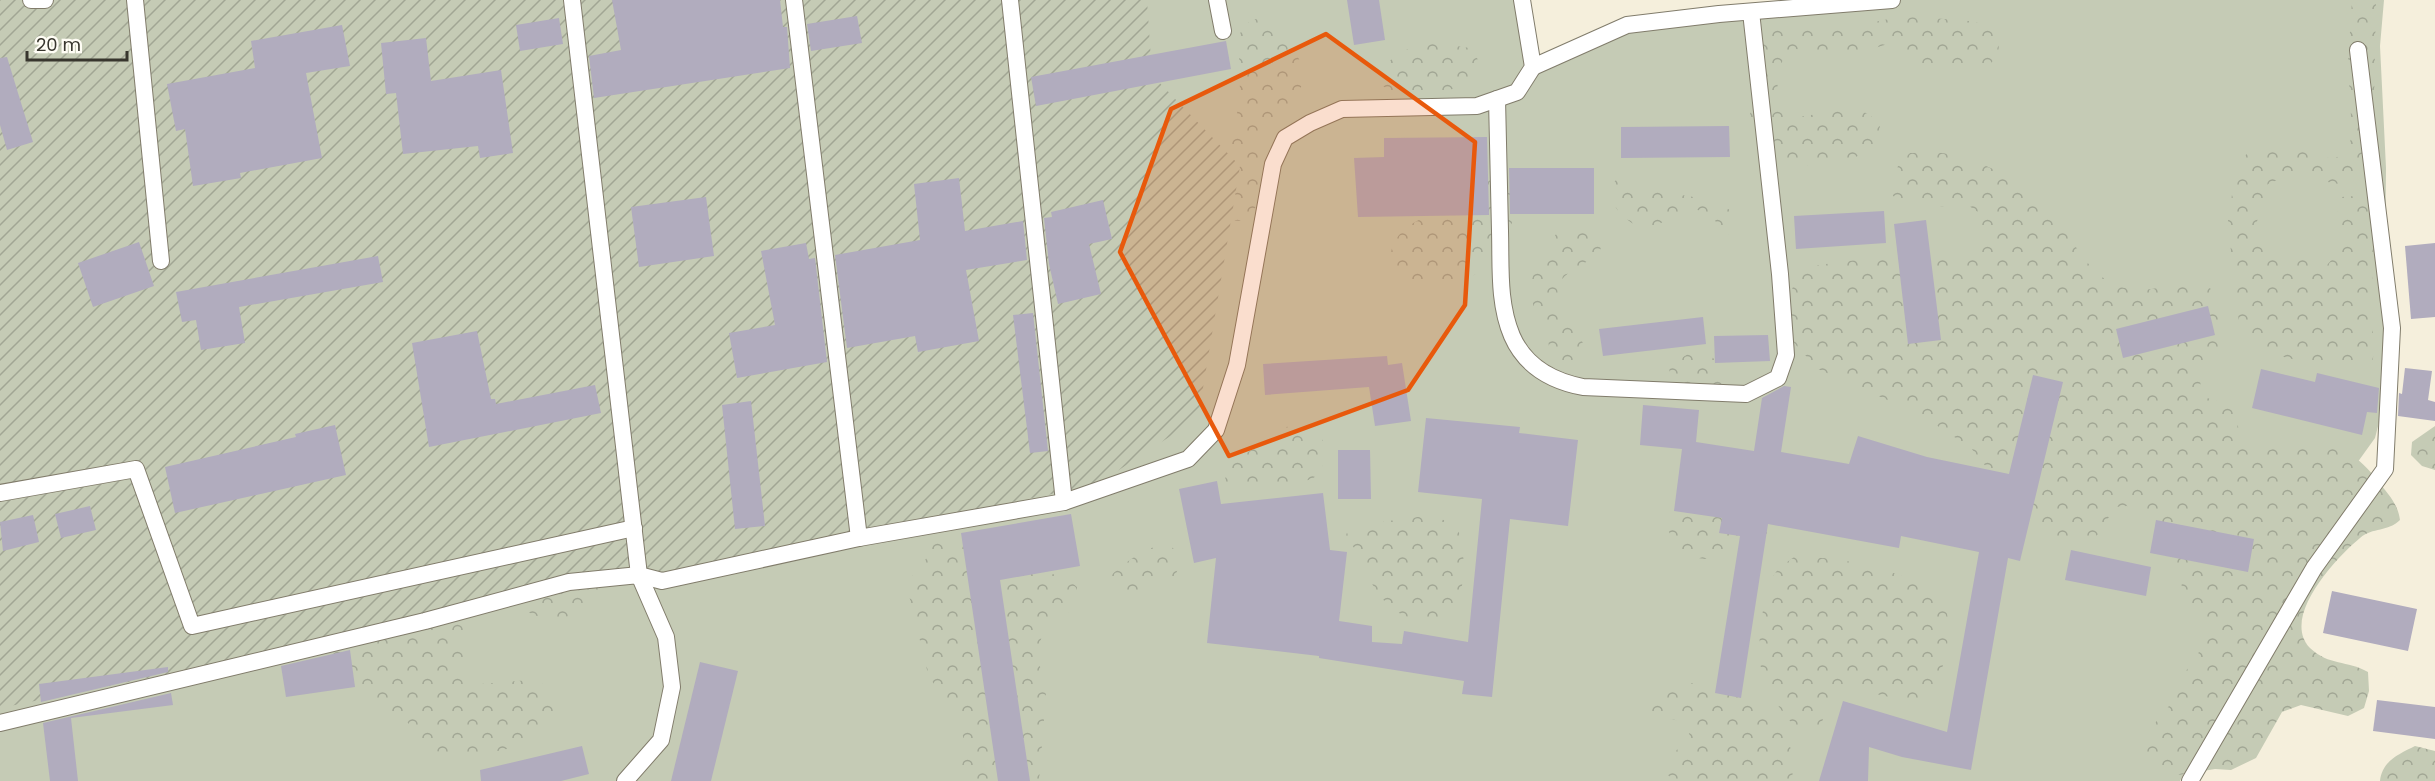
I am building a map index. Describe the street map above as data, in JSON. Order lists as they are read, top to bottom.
{
  "scale_bar": "20 m"
}
